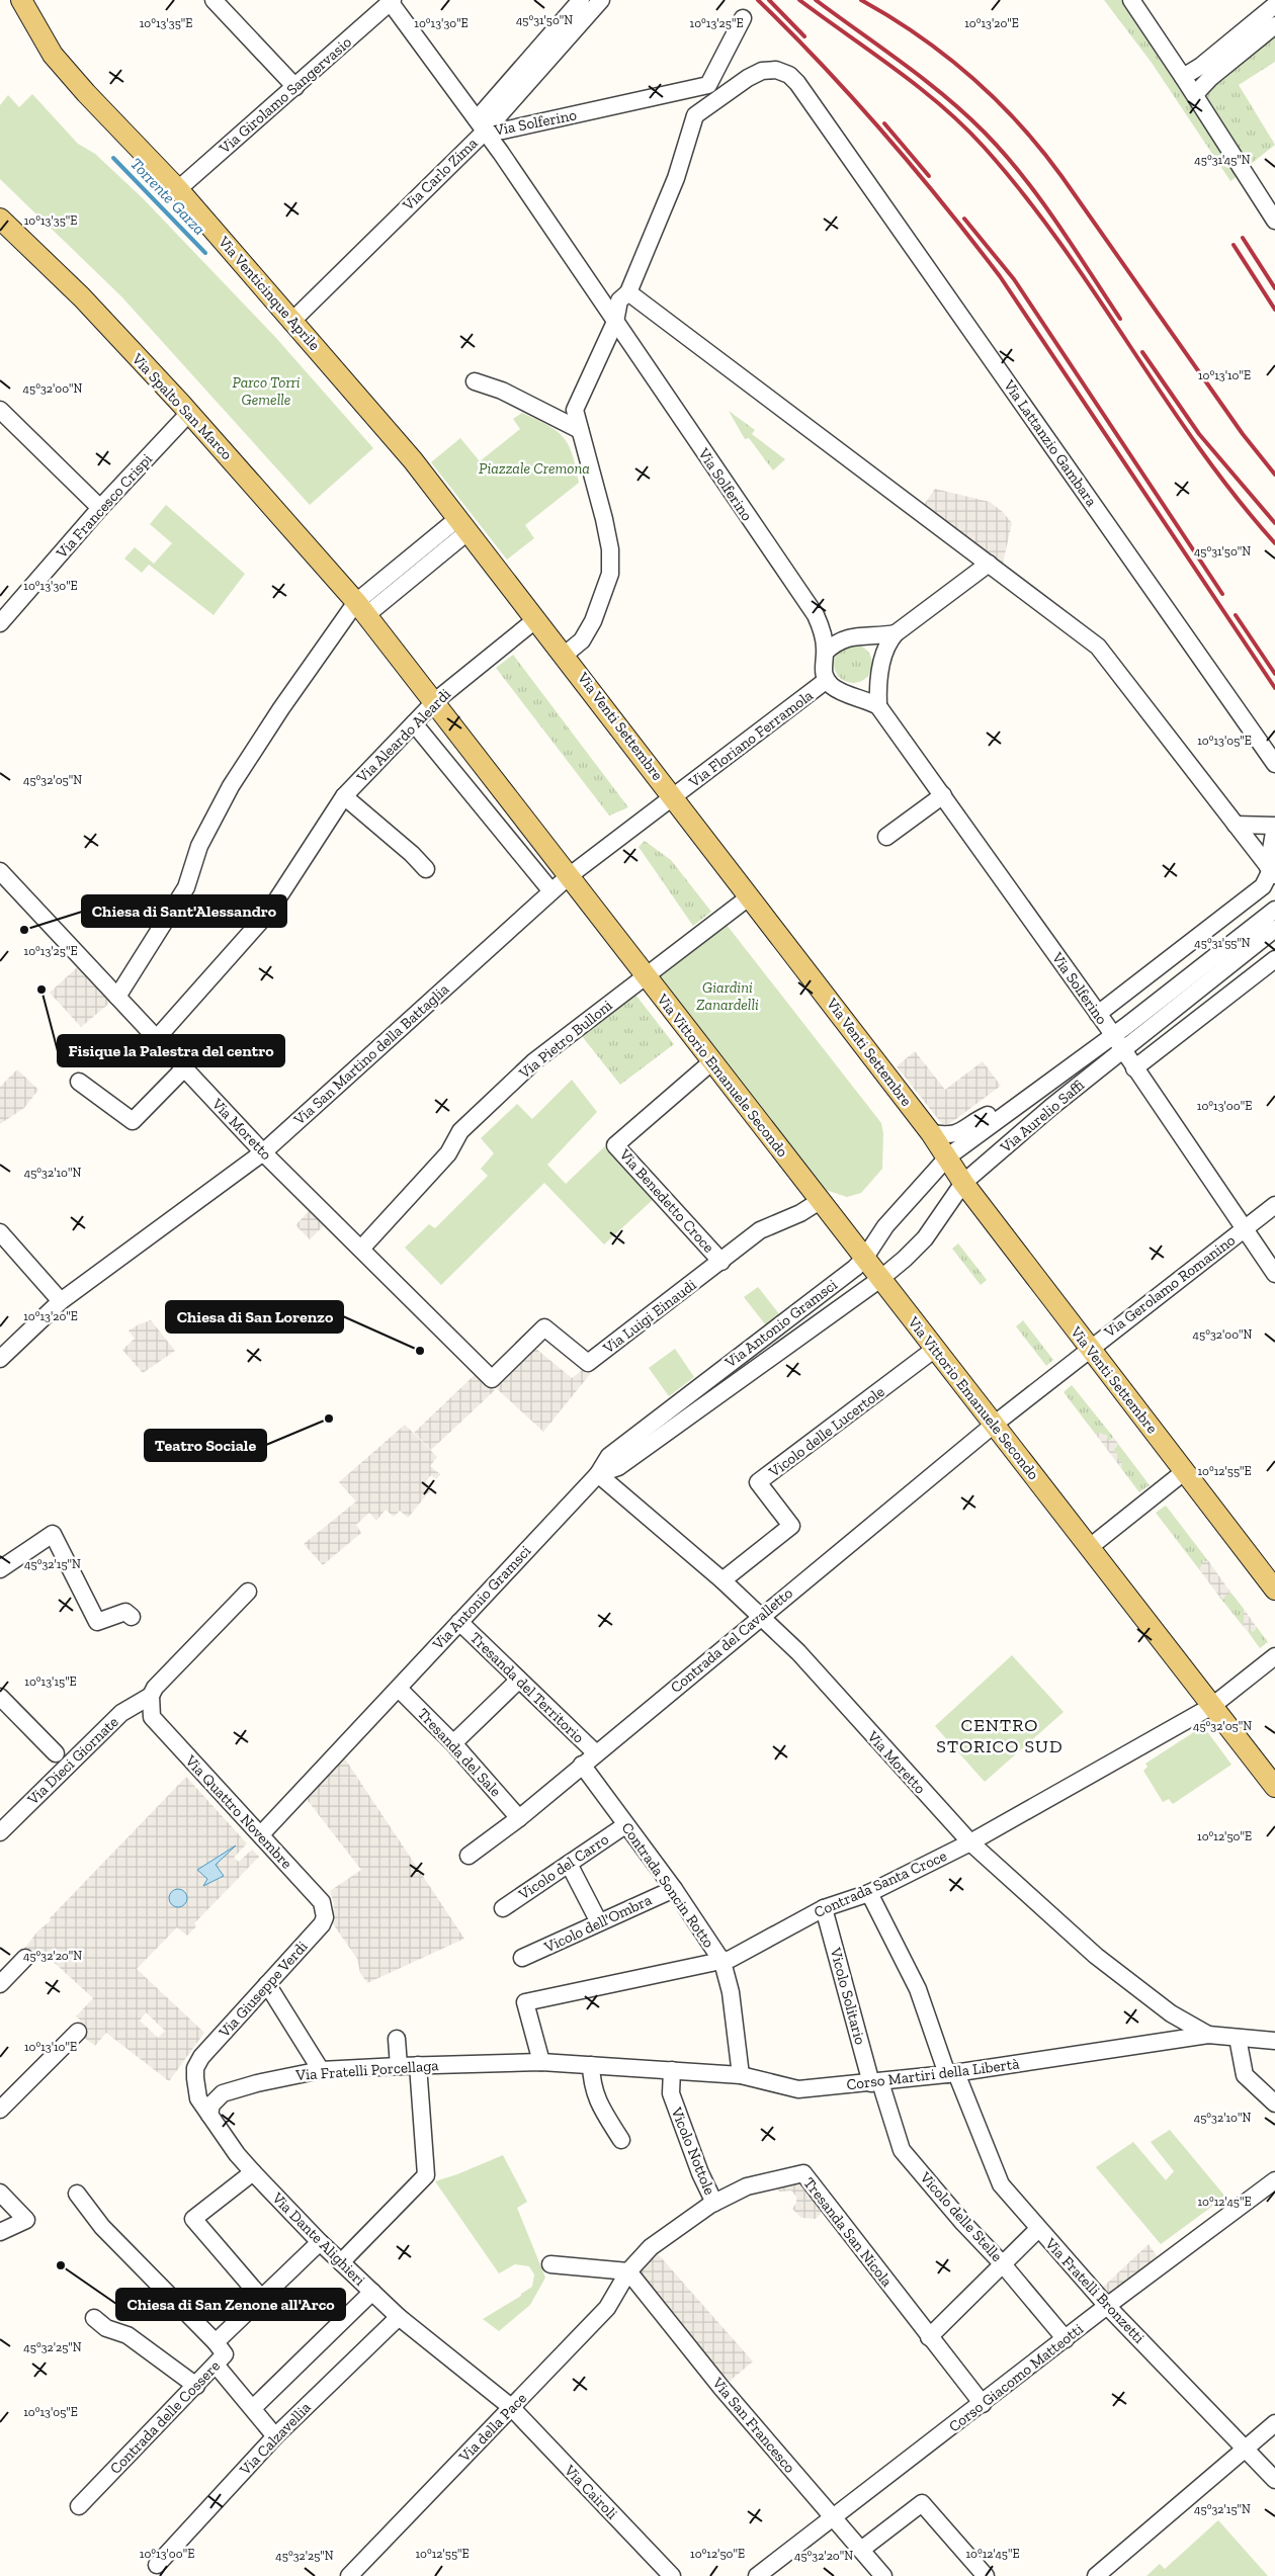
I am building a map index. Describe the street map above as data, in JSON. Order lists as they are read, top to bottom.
{
  "streets": {
    "main road": [
      "Via Venticinque Aprile",
      "Via Spalto San Marco",
      "Via Venti Settembre",
      "Via Vittorio Emanuele Secondo"
    ],
    "street": [
      "Via Girolamo Sangervasio",
      "Via Solferino",
      "Via Carlo Zima",
      "Via Lattanzio Gambara",
      "Via Francesco Crispi",
      "Via Aleardo Aleardi",
      "Via Floriano Ferramola",
      "Via Pietro Bulloni",
      "Via San Martino della Battaglia",
      "Via Aurelio Saffi",
      "Via Moretto",
      "Via Benedetto Croce",
      "Via Gerolamo Romanino",
      "Via Luigi Einaudi",
      "Via Antonio Gramsci",
      "Vicolo delle Lucertole",
      "Contrada del Cavalletto",
      "Tresanda del Territorio",
      "Tresanda del Sale",
      "Via Dieci Giornate",
      "Via Quattro Novembre",
      "Vicolo del Carro",
      "Contrada Santa Croce",
      "Contrada Soncin Rotto",
      "Vicolo dell'Ombra",
      "Via Giuseppe Verdi",
      "Vicolo Solitario",
      "Via Fratelli Porcellaga",
      "Corso Martiri della Libertà",
      "Vicolo Nottole",
      "Vicolo delle Stelle",
      "Tresanda San Nicola",
      "Via Dante Alighieri",
      "Via Fratelli Bronzetti",
      "Corso Giacomo Matteotti",
      "Contrada delle Cossere",
      "Via San Francesco",
      "Via della Pace",
      "Via Calzavellia",
      "Via Cairoli"
    ]
  },
  "crossings": [
    ["Via Girolamo Sangervasio", "Via Venticinque Aprile"],
    ["Via Solferino", "Via Carlo Zima"],
    ["Via Solferino", "Via Floriano Ferramola"],
    ["Via Solferino", "Via Aurelio Saffi"],
    ["Via Carlo Zima", "Via Venticinque Aprile"],
    ["Via Venticinque Aprile", "Via Venti Settembre"],
    ["Via Spalto San Marco", "Via Francesco Crispi"],
    ["Via Spalto San Marco", "Via Vittorio Emanuele Secondo"],
    ["Via Venti Settembre", "Via Aleardo Aleardi"],
    ["Via Venti Settembre", "Via Floriano Ferramola"],
    ["Via Venti Settembre", "Via Pietro Bulloni"],
    ["Via Venti Settembre", "Via San Martino della Battaglia"],
    ["Via Venti Settembre", "Via Aurelio Saffi"],
    ["Via Venti Settembre", "Via Gerolamo Romanino"],
    ["Via Venti Settembre", "Via Antonio Gramsci"],
    ["Via Aleardo Aleardi", "Via Vittorio Emanuele Secondo"],
    ["Via Aleardo Aleardi", "Via Moretto"],
    ["Via Floriano Ferramola", "Via San Martino della Battaglia"],
    ["Via Pietro Bulloni", "Via Vittorio Emanuele Secondo"],
    ["Via Pietro Bulloni", "Via Moretto"],
    ["Via San Martino della Battaglia", "Via Vittorio Emanuele Secondo"],
    ["Via San Martino della Battaglia", "Via Moretto"],
    ["Via Vittorio Emanuele Secondo", "Via Benedetto Croce"],
    ["Via Vittorio Emanuele Secondo", "Via Gerolamo Romanino"],
    ["Via Vittorio Emanuele Secondo", "Via Luigi Einaudi"],
    ["Via Vittorio Emanuele Secondo", "Via Antonio Gramsci"],
    ["Via Vittorio Emanuele Secondo", "Vicolo delle Lucertole"],
    ["Via Vittorio Emanuele Secondo", "Contrada del Cavalletto"],
    ["Via Vittorio Emanuele Secondo", "Contrada Santa Croce"],
    ["Via Aurelio Saffi", "Via Antonio Gramsci"],
    ["Via Moretto", "Via Luigi Einaudi"],
    ["Via Moretto", "Via Antonio Gramsci"],
    ["Via Moretto", "Vicolo delle Lucertole"],
    ["Via Moretto", "Contrada del Cavalletto"],
    ["Via Moretto", "Contrada Santa Croce"],
    ["Via Moretto", "Corso Martiri della Libertà"],
    ["Via Benedetto Croce", "Via Luigi Einaudi"],
    ["Via Gerolamo Romanino", "Contrada del Cavalletto"],
    ["Via Antonio Gramsci", "Tresanda del Territorio"],
    ["Via Antonio Gramsci", "Tresanda del Sale"],
    ["Via Antonio Gramsci", "Via Quattro Novembre"],
    ["Contrada del Cavalletto", "Tresanda del Territorio"],
    ["Contrada del Cavalletto", "Tresanda del Sale"],
    ["Contrada del Cavalletto", "Contrada Soncin Rotto"],
    ["Via Dieci Giornate", "Via Quattro Novembre"],
    ["Via Quattro Novembre", "Via Giuseppe Verdi"],
    ["Vicolo del Carro", "Contrada Soncin Rotto"],
    ["Contrada Santa Croce", "Contrada Soncin Rotto"],
    ["Contrada Santa Croce", "Vicolo Solitario"],
    ["Contrada Santa Croce", "Via Fratelli Porcellaga"],
    ["Contrada Santa Croce", "Corso Martiri della Libertà"],
    ["Contrada Santa Croce", "Via Fratelli Bronzetti"],
    ["Contrada Soncin Rotto", "Vicolo dell'Ombra"],
    ["Contrada Soncin Rotto", "Corso Martiri della Libertà"],
    ["Via Giuseppe Verdi", "Via Dante Alighieri"],
    ["Vicolo Solitario", "Corso Martiri della Libertà"],
    ["Vicolo Solitario", "Vicolo delle Stelle"],
    ["Via Fratelli Porcellaga", "Corso Martiri della Libertà"],
    ["Corso Martiri della Libertà", "Vicolo Nottole"],
    ["Corso Martiri della Libertà", "Vicolo delle Stelle"],
    ["Corso Martiri della Libertà", "Via Fratelli Bronzetti"],
    ["Vicolo Nottole", "Tresanda San Nicola"],
    ["Vicolo delle Stelle", "Corso Giacomo Matteotti"],
    ["Tresanda San Nicola", "Corso Giacomo Matteotti"],
    ["Tresanda San Nicola", "Via San Francesco"],
    ["Tresanda San Nicola", "Via della Pace"],
    ["Via Dante Alighieri", "Contrada delle Cossere"],
    ["Via Dante Alighieri", "Via della Pace"],
    ["Via Dante Alighieri", "Via Calzavellia"],
    ["Via Dante Alighieri", "Via Cairoli"],
    ["Via Fratelli Bronzetti", "Corso Giacomo Matteotti"],
    ["Corso Giacomo Matteotti", "Via San Francesco"],
    ["Via San Francesco", "Via della Pace"],
    ["Via della Pace", "Via Cairoli"]
  ],
  "districts": ["CENTRO STORICO SUD"],
  "water": ["Torrente Garza"],
  "parks": ["Parco Torri Gemelle", "Piazzale Cremona", "Giardini Zanardelli"],
  "places": [
    "Chiesa di Sant'Alessandro",
    "Fisique la Palestra del centro",
    "Chiesa di San Lorenzo",
    "Teatro Sociale",
    "Chiesa di San Zenone all'Arco"
  ],
  "coordinates": [
    "45°31'50\"N",
    "10°13'35\"E",
    "10°13'30\"E",
    "10°13'25\"E",
    "10°13'20\"E",
    "45°31'45\"N",
    "10°13'10\"E",
    "45°32'00\"N",
    "10°13'05\"E",
    "45°32'05\"N",
    "45°31'55\"N",
    "10°13'00\"E",
    "45°32'10\"N",
    "10°12'55\"E",
    "45°32'15\"N",
    "10°13'15\"E",
    "10°12'50\"E",
    "45°32'20\"N",
    "10°12'45\"E",
    "45°32'25\"N"
  ]
}
